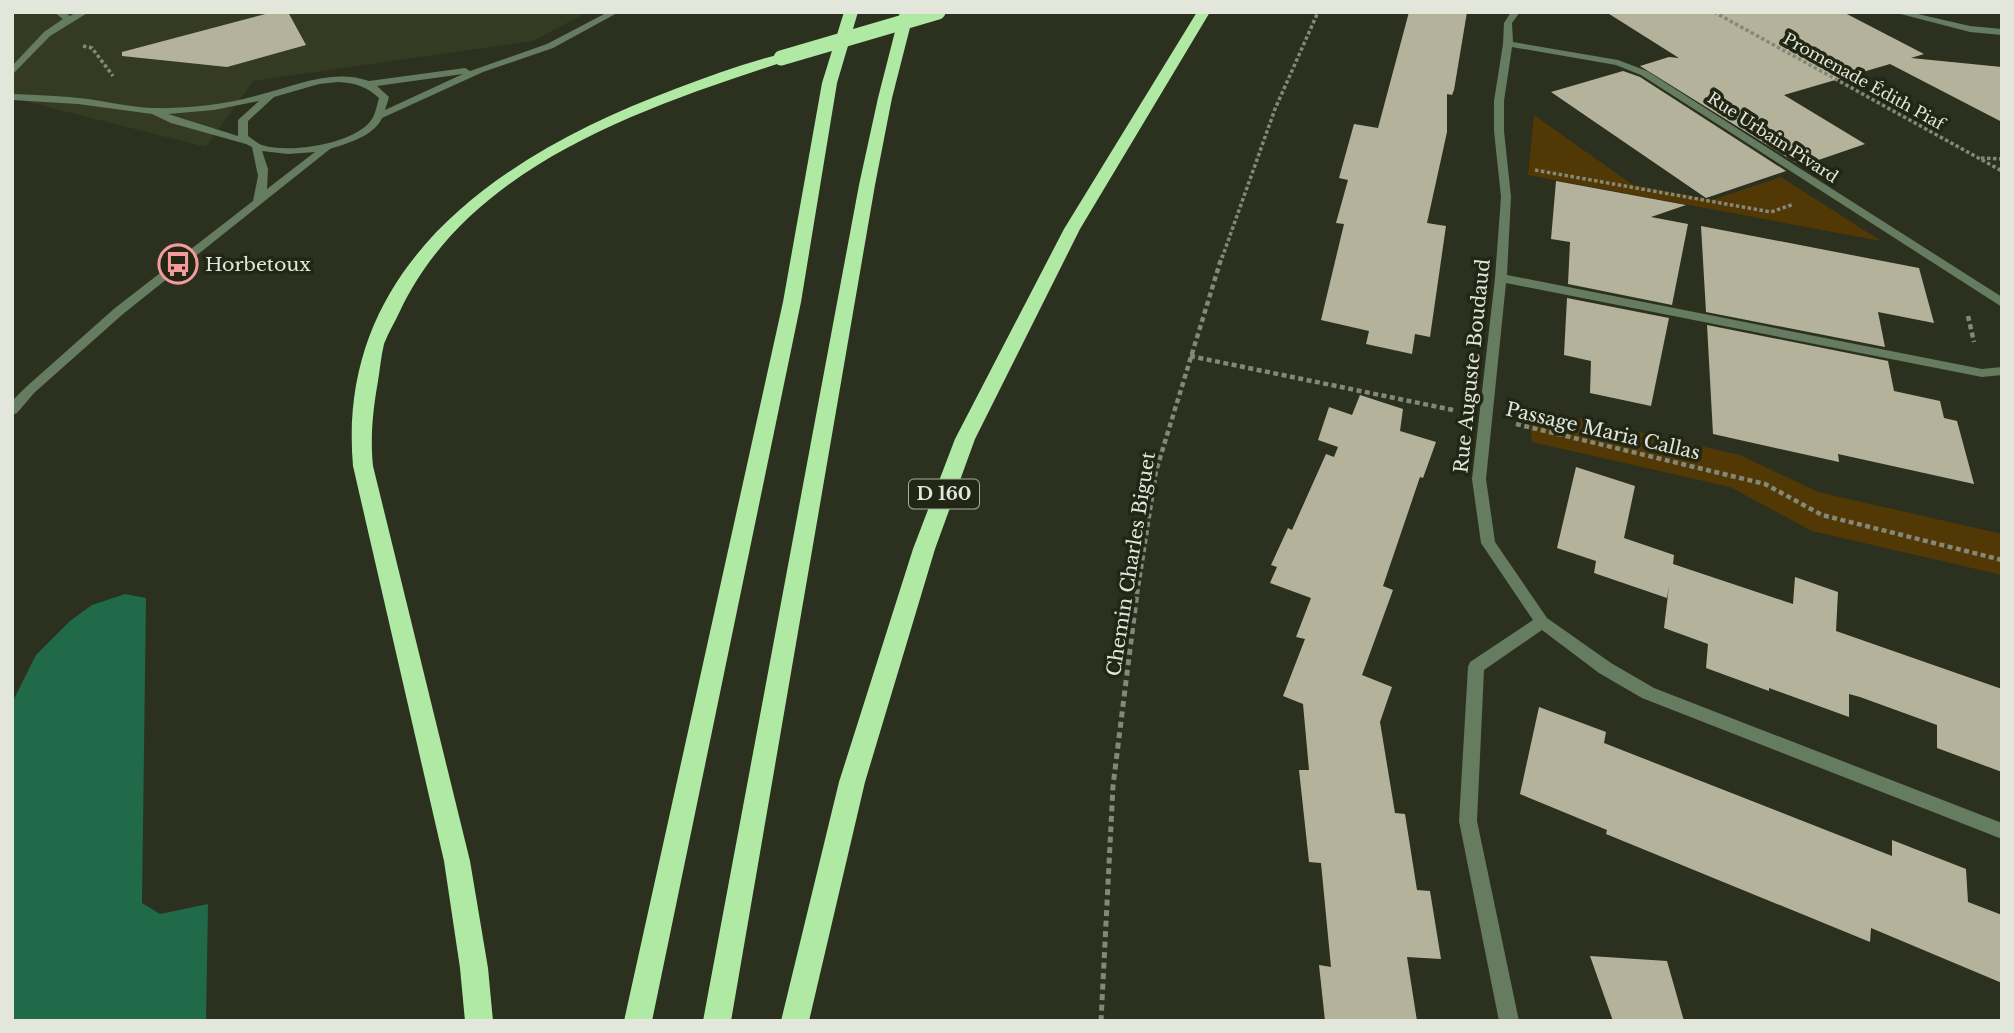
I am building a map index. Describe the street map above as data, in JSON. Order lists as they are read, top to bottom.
{
  "streets": {
    "highway": ["D 160"],
    "street": ["Rue Urbain Pivard", "Rue Auguste Boudaud"],
    "path": ["Promenade Édith Piaf", "Passage Maria Callas", "Chemin Charles Biguet"]
  },
  "crossings": [
    ["Rue Urbain Pivard", "Rue Auguste Boudaud"],
    ["Rue Auguste Boudaud", "Passage Maria Callas"],
    ["Passage Maria Callas", "Chemin Charles Biguet"]
  ],
  "places": {
    "bus stop": ["Horbetoux"]
  }
}
